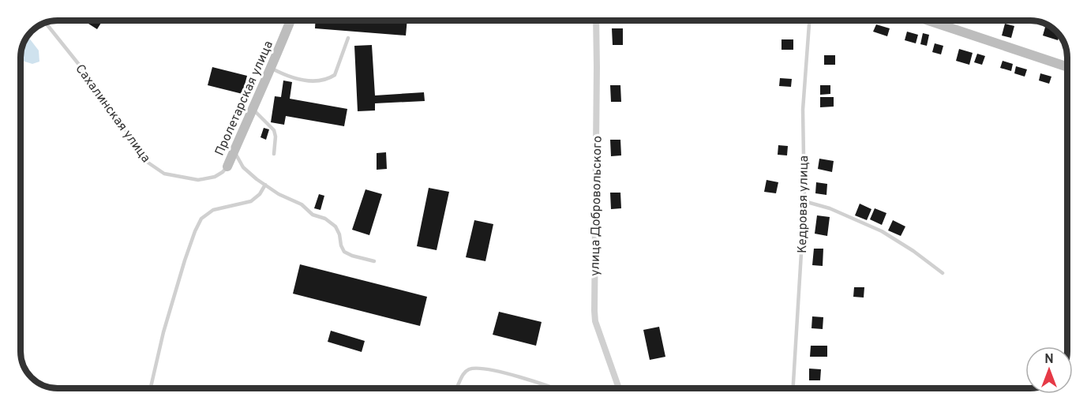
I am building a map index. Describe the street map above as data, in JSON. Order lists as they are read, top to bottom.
{
  "streets": {
    "street": ["Пролетарская улица", "улица Добровольского"],
    "lane": ["Сахалинская улица", "Кедровая улица"]
  },
  "crossings": [
    ["Пролетарская улица", "Сахалинская улица"]
  ],
  "north": "top"
}
